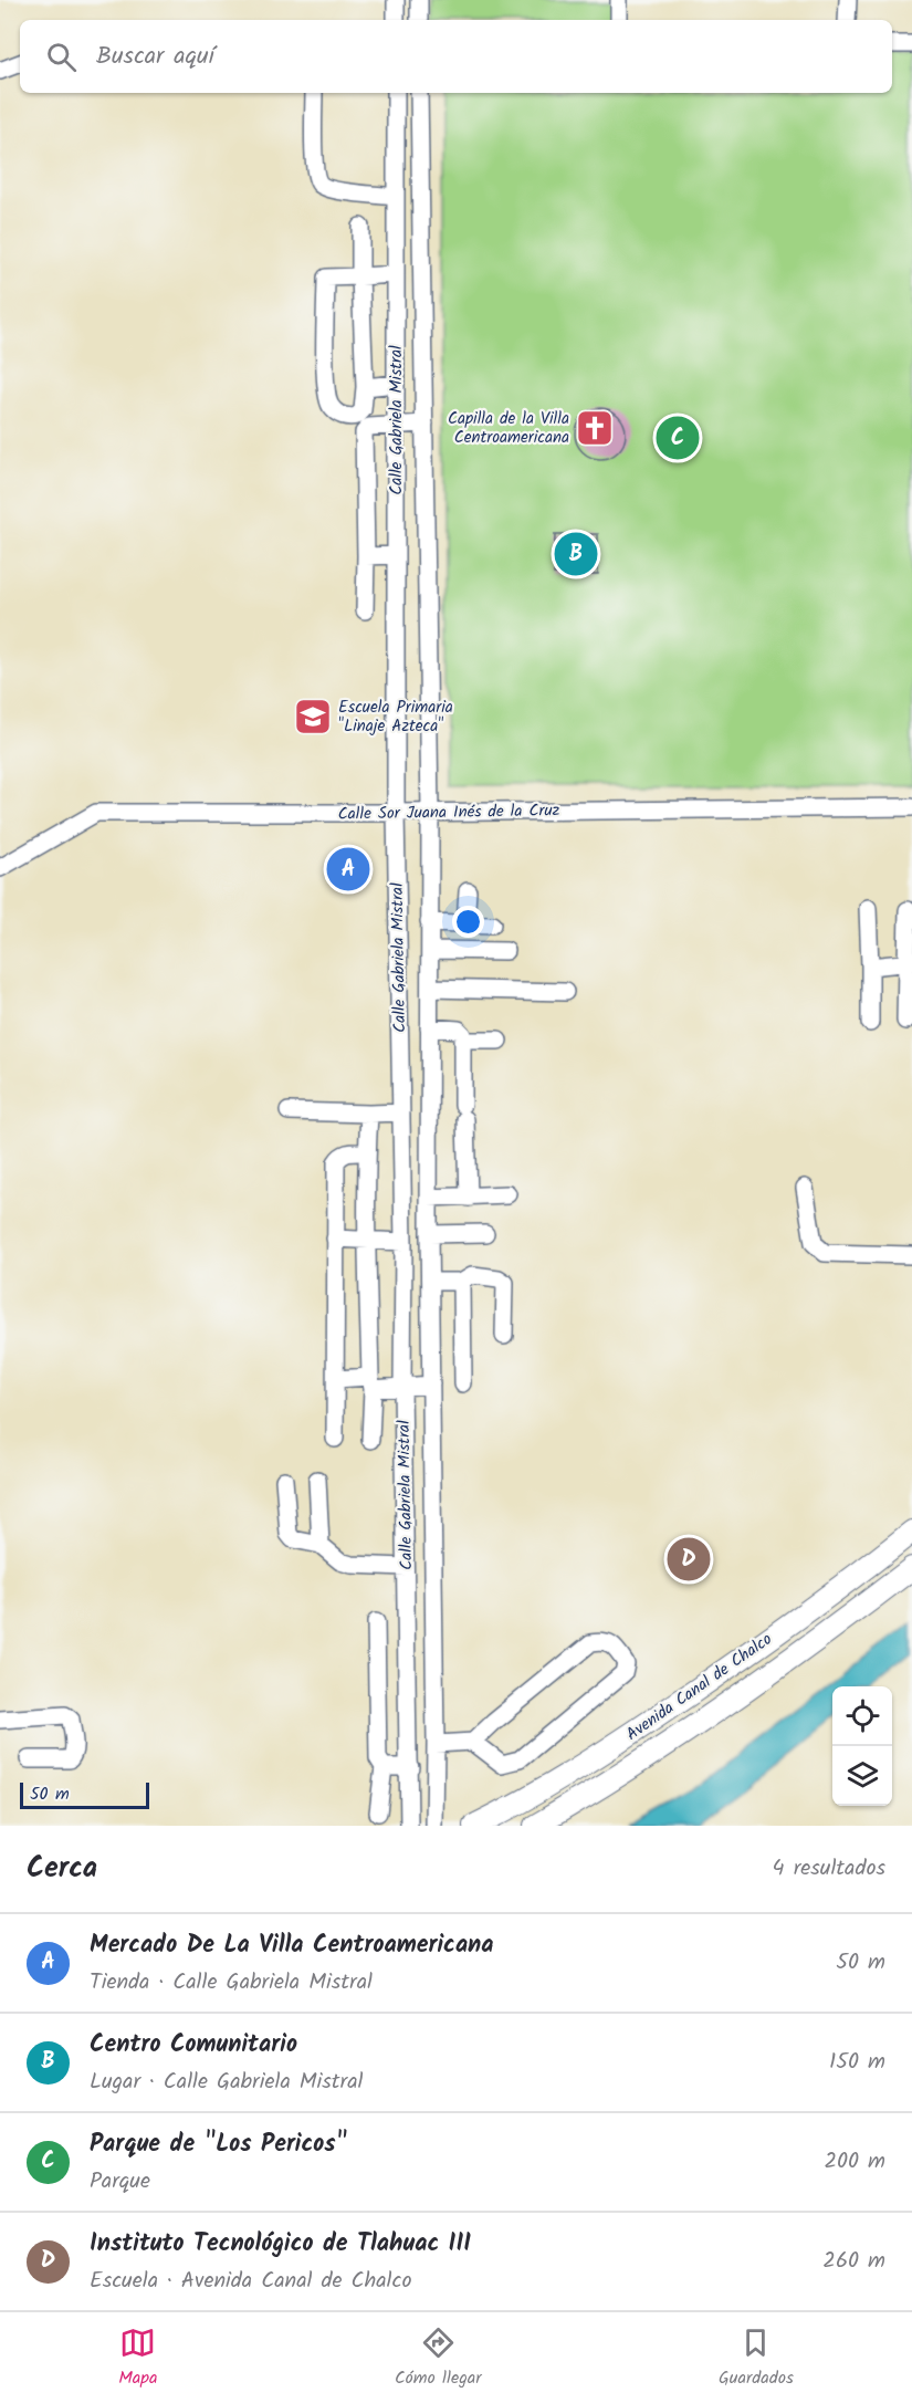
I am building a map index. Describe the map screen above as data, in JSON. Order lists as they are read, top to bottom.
{
  "streets": {
    "main road": ["Avenida Canal de Chalco"],
    "street": ["Calle Gabriela Mistral", "Calle Sor Juana Inés de la Cruz"]
  },
  "crossings": [
    ["Calle Gabriela Mistral", "Calle Sor Juana Inés de la Cruz"]
  ],
  "places": {
    "church": ["Capilla de la Villa Centroamericana"],
    "school or university": ["Escuela Primaria \"Linaje Azteca\""]
  },
  "scale_bar": "50 m",
  "page": {
    "search": "Buscar aquí",
    "pins": [
      "C",
      "B",
      "A",
      "D"
    ],
    "scale": "50 m",
    "heading": ["Cerca", "4 resultados"],
    "list": [
      {
        "mark": "A",
        "name": "Mercado De La Villa Centroamericana",
        "note": "Tienda · Calle Gabriela Mistral",
        "value": "50 m"
      },
      {
        "mark": "B",
        "name": "Centro Comunitario",
        "note": "Lugar · Calle Gabriela Mistral",
        "value": "150 m"
      },
      {
        "mark": "C",
        "name": "Parque de \"Los Pericos\"",
        "note": "Parque",
        "value": "200 m"
      },
      {
        "mark": "D",
        "name": "Instituto Tecnológico de Tlahuac III",
        "note": "Escuela · Avenida Canal de Chalco",
        "value": "260 m"
      }
    ],
    "nav": ["Mapa", "Cómo llegar", "Guardados"]
  }
}
